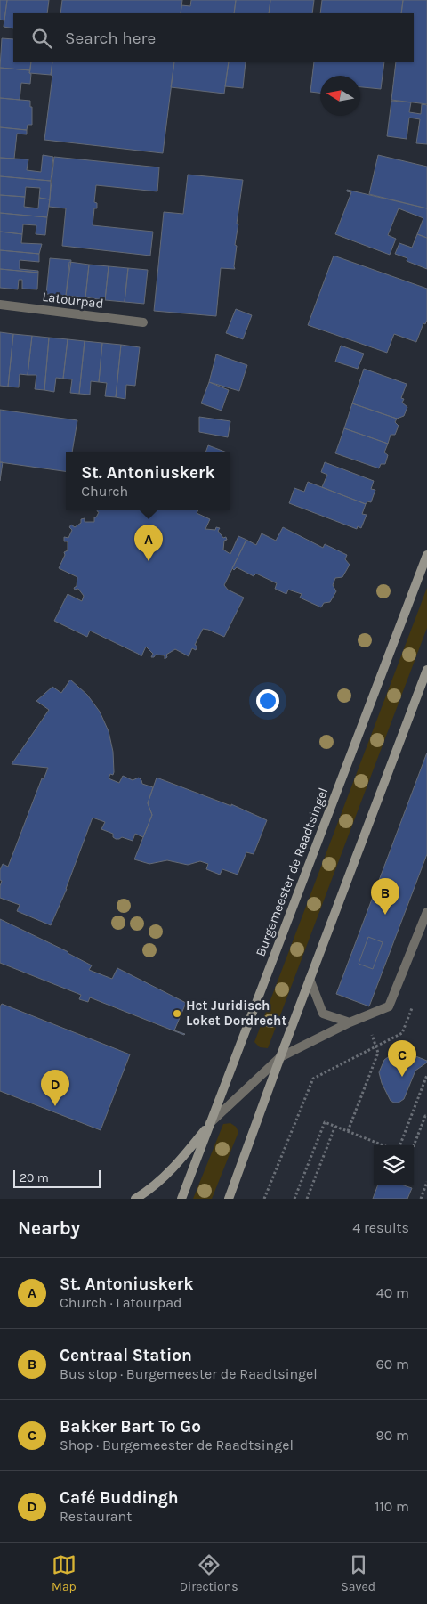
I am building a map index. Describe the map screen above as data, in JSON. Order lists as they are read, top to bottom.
{
  "streets": {
    "main road": ["Burgemeester de Raadtsingel"],
    "street": ["Latourpad"]
  },
  "places": ["Het Juridisch Loket Dordrecht"],
  "scale_bar": "20 m",
  "north": "left",
  "page": {
    "search": "Search here",
    "popup": ["St. Antoniuskerk", "Church"],
    "pins": [
      "A",
      "B",
      "C",
      "D"
    ],
    "scale": "20 m",
    "heading": ["Nearby", "4 results"],
    "list": [
      {
        "mark": "A",
        "name": "St. Antoniuskerk",
        "note": "Church · Latourpad",
        "value": "40 m"
      },
      {
        "mark": "B",
        "name": "Centraal Station",
        "note": "Bus stop · Burgemeester de Raadtsingel",
        "value": "60 m"
      },
      {
        "mark": "C",
        "name": "Bakker Bart To Go",
        "note": "Shop · Burgemeester de Raadtsingel",
        "value": "90 m"
      },
      {
        "mark": "D",
        "name": "Café Buddingh",
        "note": "Restaurant",
        "value": "110 m"
      }
    ],
    "nav": ["Map", "Directions", "Saved"]
  }
}
